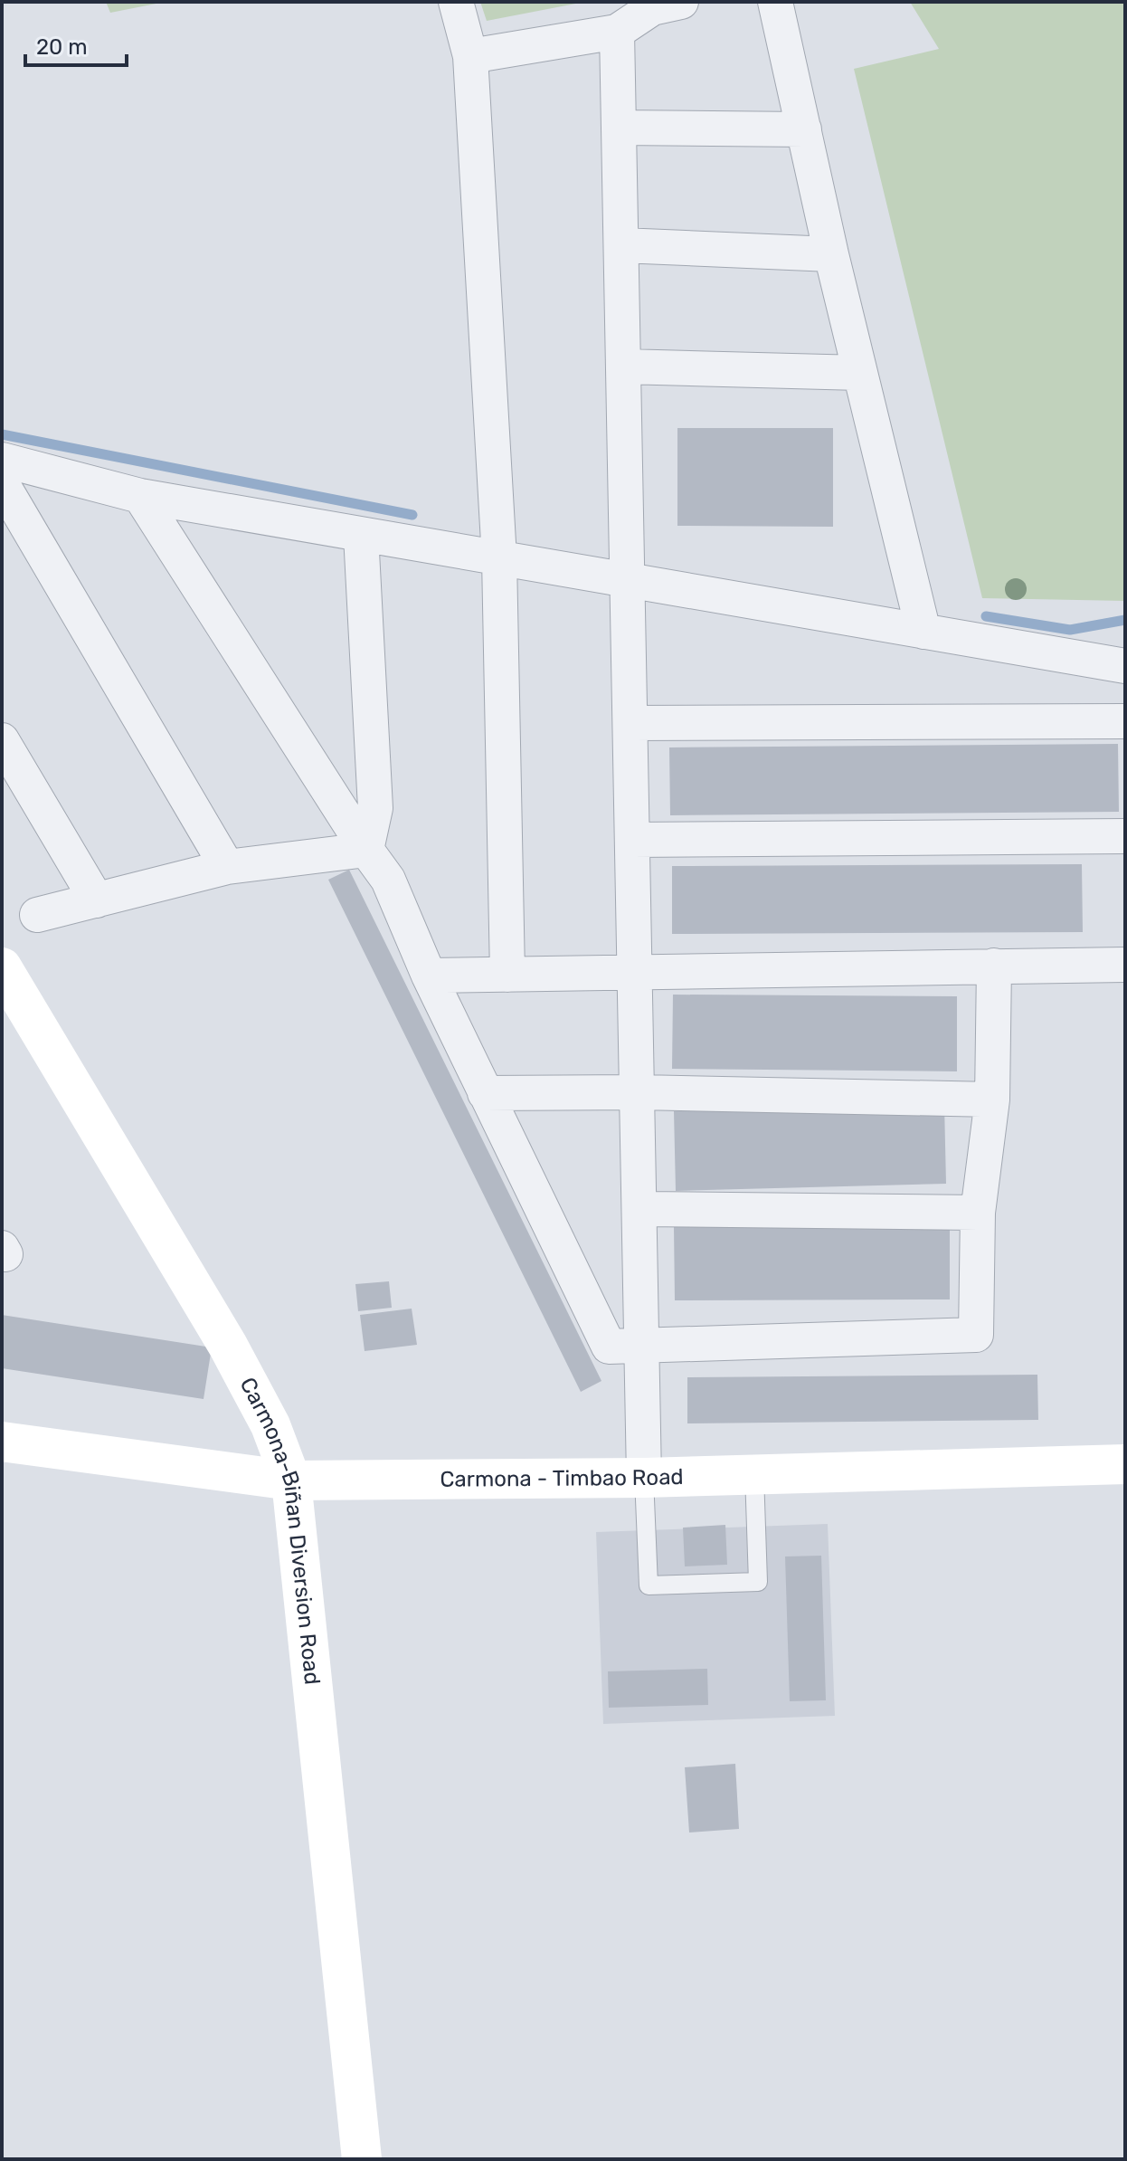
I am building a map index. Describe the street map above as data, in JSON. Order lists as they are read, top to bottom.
{
  "streets": {
    "main road": ["Carmona - Timbao Road", "Carmona-Biñan Diversion Road"]
  },
  "crossings": [
    ["Carmona - Timbao Road", "Carmona-Biñan Diversion Road"]
  ],
  "scale_bar": "20 m"
}
